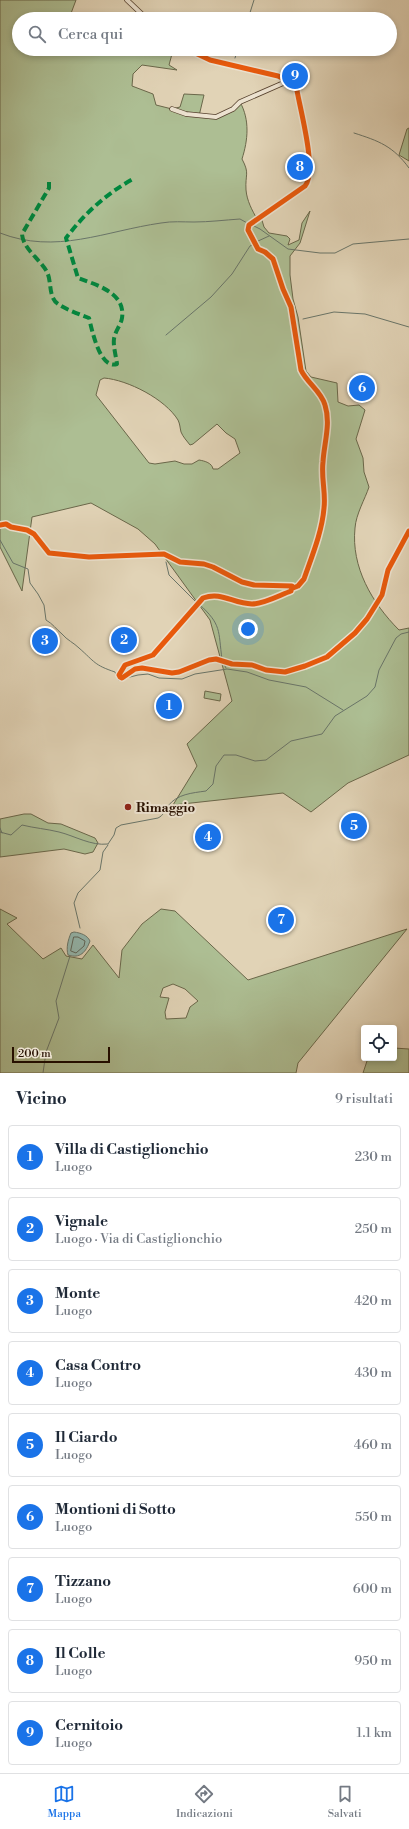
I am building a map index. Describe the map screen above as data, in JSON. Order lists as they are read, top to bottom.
{
  "places": ["Rimaggio"],
  "scale_bar": "200 m",
  "page": {
    "search": "Cerca qui",
    "pins": [
      "9",
      "8",
      "6",
      "2",
      "3",
      "1",
      "5",
      "4",
      "7"
    ],
    "scale": "200 m",
    "heading": ["Vicino", "9 risultati"],
    "list": [
      {
        "mark": "1",
        "name": "Villa di Castiglionchio",
        "note": "Luogo",
        "value": "230 m"
      },
      {
        "mark": "2",
        "name": "Vignale",
        "note": "Luogo · Via di Castiglionchio",
        "value": "250 m"
      },
      {
        "mark": "3",
        "name": "Monte",
        "note": "Luogo",
        "value": "420 m"
      },
      {
        "mark": "4",
        "name": "Casa Contro",
        "note": "Luogo",
        "value": "430 m"
      },
      {
        "mark": "5",
        "name": "Il Ciardo",
        "note": "Luogo",
        "value": "460 m"
      },
      {
        "mark": "6",
        "name": "Montioni di Sotto",
        "note": "Luogo",
        "value": "550 m"
      },
      {
        "mark": "7",
        "name": "Tizzano",
        "note": "Luogo",
        "value": "600 m"
      },
      {
        "mark": "8",
        "name": "Il Colle",
        "note": "Luogo",
        "value": "950 m"
      },
      {
        "mark": "9",
        "name": "Cernitoio",
        "note": "Luogo",
        "value": "1.1 km"
      }
    ],
    "nav": ["Mappa", "Indicazioni", "Salvati"]
  }
}
